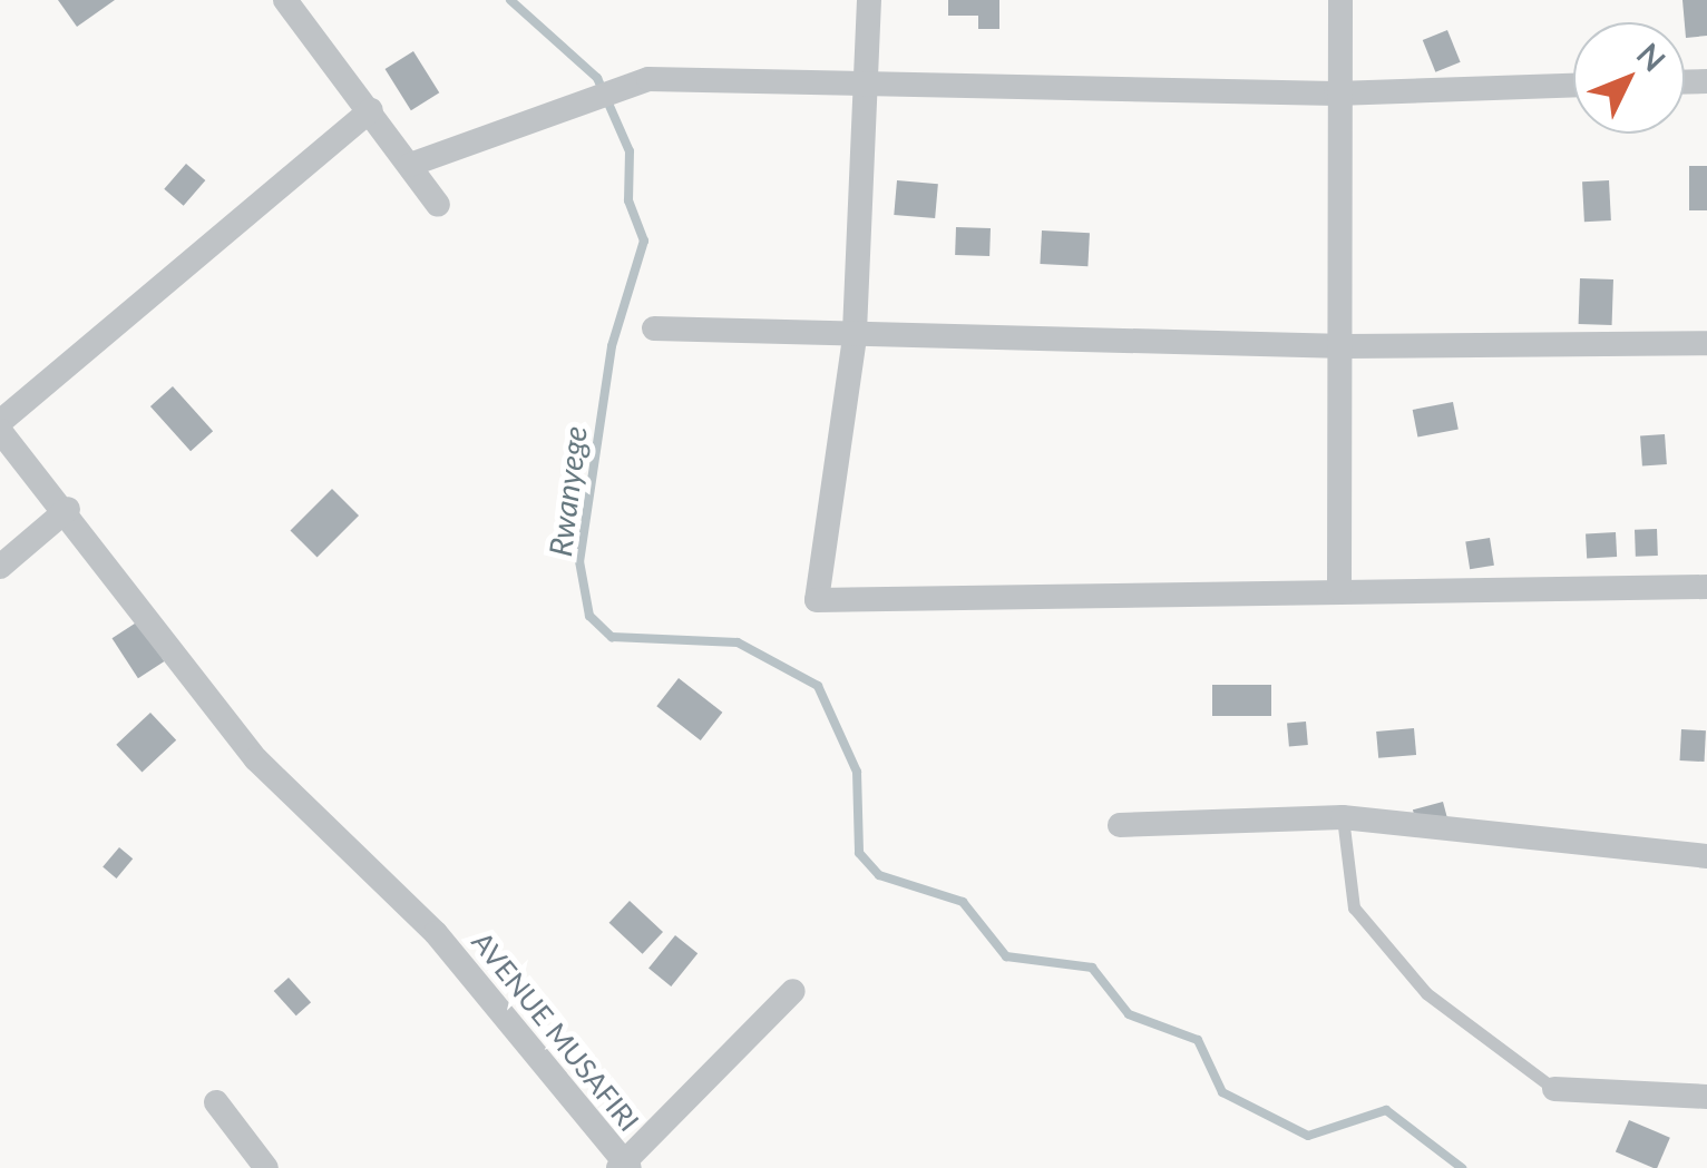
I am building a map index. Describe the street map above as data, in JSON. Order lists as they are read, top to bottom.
{
  "streets": {
    "street": ["AVENUE MUSAFIRI"]
  },
  "water": ["Rwanyege"],
  "north": "top right"
}
